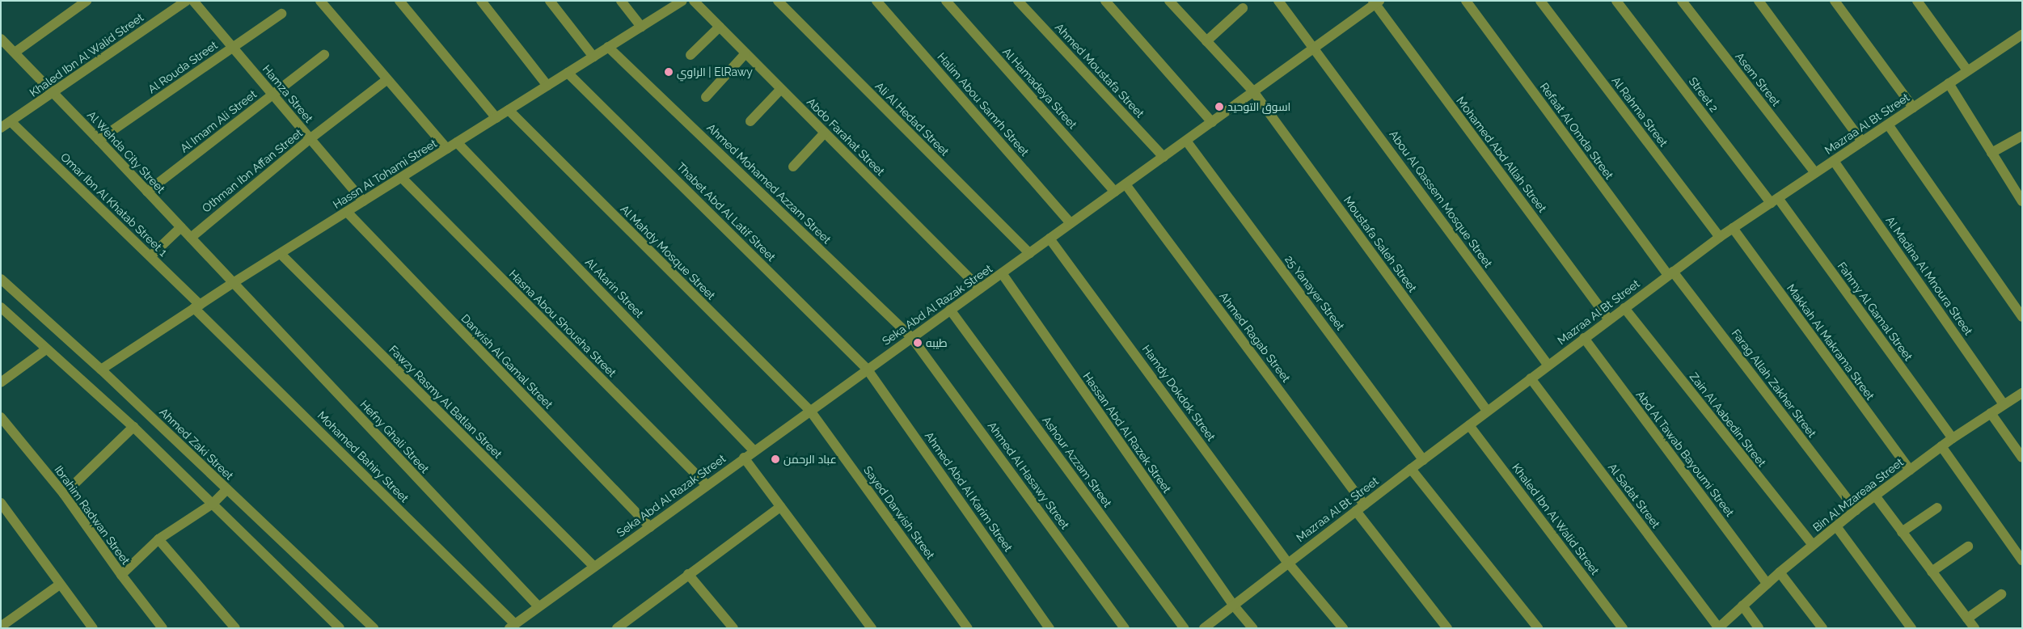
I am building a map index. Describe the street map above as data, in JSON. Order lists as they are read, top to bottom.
{
  "streets": {
    "street": [
      "Khaled Ibn Al Walid Street",
      "Al Rouda Street",
      "Ahmed Moustafa Street",
      "Asem Street",
      "Al Hamadeya Street",
      "Hamza Street",
      "Street 2",
      "Halim Abou Samrh Street",
      "Al Rahma Street",
      "Ali Al Hedad Street",
      "Al Imam Ali Street",
      "Mazraa Al Bt Street",
      "Refaat Al Omda Street",
      "Abdo Farahat Street",
      "Al Wehda City Street",
      "Mohamed Abd Allah Street",
      "Othman Ibn Affan Street",
      "Hassn Al Tohami Street",
      "Ahmed Mohamed Azzam Street",
      "Abou Al Qassem Mosque Street",
      "Omar Ibn Al Khatab Street 1",
      "Thabet Abd Al Latif Street",
      "Moustafa Saleh Street",
      "Al Mahdy Mosque Street",
      "Al Madina Al Mnoura Street",
      "Al Atarin Street",
      "25 Yanayer Street",
      "Seka Abd Al Razak Street",
      "Fahmy Al Gamal Street",
      "Hasna Abou Shousha Street",
      "Ahmed Ragab Street",
      "Makkah Al Makrama Street",
      "Darwish Al Gamal Street",
      "Farag Allah Zakher Street",
      "Hamdy Dokdok Street",
      "Fawzy Rasmy Al Batlan Street",
      "Zain Al Aabedin Street",
      "Hassan Abd Al Razek Street",
      "Hefny Ghali Street",
      "Ahmed Zaki Street",
      "Abd Al Tawab Bayoumi Street",
      "Mohamed Bahiry Street",
      "Ashour Azzam Street",
      "Ahmed Al Hasawy Street",
      "Ahmed Abd Al Karim Street",
      "Bin Al Mzareaa Street",
      "Al Sadat Street",
      "Sayed Darwish Street",
      "Ibrahim Radwan Street"
    ]
  },
  "crossings": [
    ["Khaled Ibn Al Walid Street", "Mazraa Al Bt Street"],
    ["Khaled Ibn Al Walid Street", "Al Wehda City Street"],
    ["Khaled Ibn Al Walid Street", "Omar Ibn Al Khatab Street 1"],
    ["Al Rouda Street", "Hamza Street"],
    ["Al Rouda Street", "Al Wehda City Street"],
    ["Ahmed Moustafa Street", "Seka Abd Al Razak Street"],
    ["Asem Street", "Mazraa Al Bt Street"],
    ["Al Hamadeya Street", "Seka Abd Al Razak Street"],
    ["Hamza Street", "Al Imam Ali Street"],
    ["Hamza Street", "Othman Ibn Affan Street"],
    ["Hamza Street", "Hassn Al Tohami Street"],
    ["Street 2", "Mazraa Al Bt Street"],
    ["Street 2", "Fahmy Al Gamal Street"],
    ["Halim Abou Samrh Street", "Seka Abd Al Razak Street"],
    ["Al Rahma Street", "Mazraa Al Bt Street"],
    ["Ali Al Hedad Street", "Seka Abd Al Razak Street"],
    ["Al Imam Ali Street", "Al Wehda City Street"],
    ["Mazraa Al Bt Street", "Refaat Al Omda Street"],
    ["Mazraa Al Bt Street", "Mohamed Abd Allah Street"],
    ["Mazraa Al Bt Street", "Abou Al Qassem Mosque Street"],
    ["Mazraa Al Bt Street", "Moustafa Saleh Street"],
    ["Mazraa Al Bt Street", "Al Madina Al Mnoura Street"],
    ["Mazraa Al Bt Street", "25 Yanayer Street"],
    ["Mazraa Al Bt Street", "Fahmy Al Gamal Street"],
    ["Mazraa Al Bt Street", "Ahmed Ragab Street"],
    ["Mazraa Al Bt Street", "Makkah Al Makrama Street"],
    ["Mazraa Al Bt Street", "Farag Allah Zakher Street"],
    ["Mazraa Al Bt Street", "Hamdy Dokdok Street"],
    ["Mazraa Al Bt Street", "Zain Al Aabedin Street"],
    ["Mazraa Al Bt Street", "Hassan Abd Al Razek Street"],
    ["Mazraa Al Bt Street", "Abd Al Tawab Bayoumi Street"],
    ["Mazraa Al Bt Street", "Al Sadat Street"],
    ["Refaat Al Omda Street", "Farag Allah Zakher Street"],
    ["Abdo Farahat Street", "Seka Abd Al Razak Street"],
    ["Al Wehda City Street", "Othman Ibn Affan Street"],
    ["Al Wehda City Street", "Hassn Al Tohami Street"],
    ["Al Wehda City Street", "Hefny Ghali Street"],
    ["Mohamed Abd Allah Street", "Seka Abd Al Razak Street"],
    ["Hassn Al Tohami Street", "Ahmed Mohamed Azzam Street"],
    ["Hassn Al Tohami Street", "Omar Ibn Al Khatab Street 1"],
    ["Hassn Al Tohami Street", "Thabet Abd Al Latif Street"],
    ["Hassn Al Tohami Street", "Al Mahdy Mosque Street"],
    ["Hassn Al Tohami Street", "Al Atarin Street"],
    ["Hassn Al Tohami Street", "Hasna Abou Shousha Street"],
    ["Hassn Al Tohami Street", "Darwish Al Gamal Street"],
    ["Hassn Al Tohami Street", "Fawzy Rasmy Al Batlan Street"],
    ["Hassn Al Tohami Street", "Hefny Ghali Street"],
    ["Hassn Al Tohami Street", "Ahmed Zaki Street"],
    ["Hassn Al Tohami Street", "Mohamed Bahiry Street"],
    ["Ahmed Mohamed Azzam Street", "Seka Abd Al Razak Street"],
    ["Ahmed Mohamed Azzam Street", "Ahmed Al Hasawy Street"],
    ["Abou Al Qassem Mosque Street", "Seka Abd Al Razak Street"],
    ["Omar Ibn Al Khatab Street 1", "Mohamed Bahiry Street"],
    ["Thabet Abd Al Latif Street", "Seka Abd Al Razak Street"],
    ["Thabet Abd Al Latif Street", "Ahmed Abd Al Karim Street"],
    ["Moustafa Saleh Street", "Seka Abd Al Razak Street"],
    ["Al Mahdy Mosque Street", "Seka Abd Al Razak Street"],
    ["Al Mahdy Mosque Street", "Sayed Darwish Street"],
    ["Al Madina Al Mnoura Street", "Bin Al Mzareaa Street"],
    ["Al Atarin Street", "Seka Abd Al Razak Street"],
    ["25 Yanayer Street", "Seka Abd Al Razak Street"],
    ["Seka Abd Al Razak Street", "Hasna Abou Shousha Street"],
    ["Seka Abd Al Razak Street", "Ahmed Ragab Street"],
    ["Seka Abd Al Razak Street", "Darwish Al Gamal Street"],
    ["Seka Abd Al Razak Street", "Hamdy Dokdok Street"],
    ["Seka Abd Al Razak Street", "Fawzy Rasmy Al Batlan Street"],
    ["Seka Abd Al Razak Street", "Hassan Abd Al Razek Street"],
    ["Seka Abd Al Razak Street", "Hefny Ghali Street"],
    ["Seka Abd Al Razak Street", "Mohamed Bahiry Street"],
    ["Seka Abd Al Razak Street", "Ashour Azzam Street"],
    ["Seka Abd Al Razak Street", "Ahmed Al Hasawy Street"],
    ["Seka Abd Al Razak Street", "Ahmed Abd Al Karim Street"],
    ["Seka Abd Al Razak Street", "Sayed Darwish Street"],
    ["Fahmy Al Gamal Street", "Bin Al Mzareaa Street"],
    ["Makkah Al Makrama Street", "Bin Al Mzareaa Street"],
    ["Farag Allah Zakher Street", "Bin Al Mzareaa Street"],
    ["Zain Al Aabedin Street", "Bin Al Mzareaa Street"],
    ["Abd Al Tawab Bayoumi Street", "Bin Al Mzareaa Street"],
    ["Bin Al Mzareaa Street", "Al Sadat Street"]
  ],
  "places": [
    "الراوي | ElRawy",
    "اسوق التوحيد",
    "طيبه",
    "عباد الرحمن"
  ]
}
